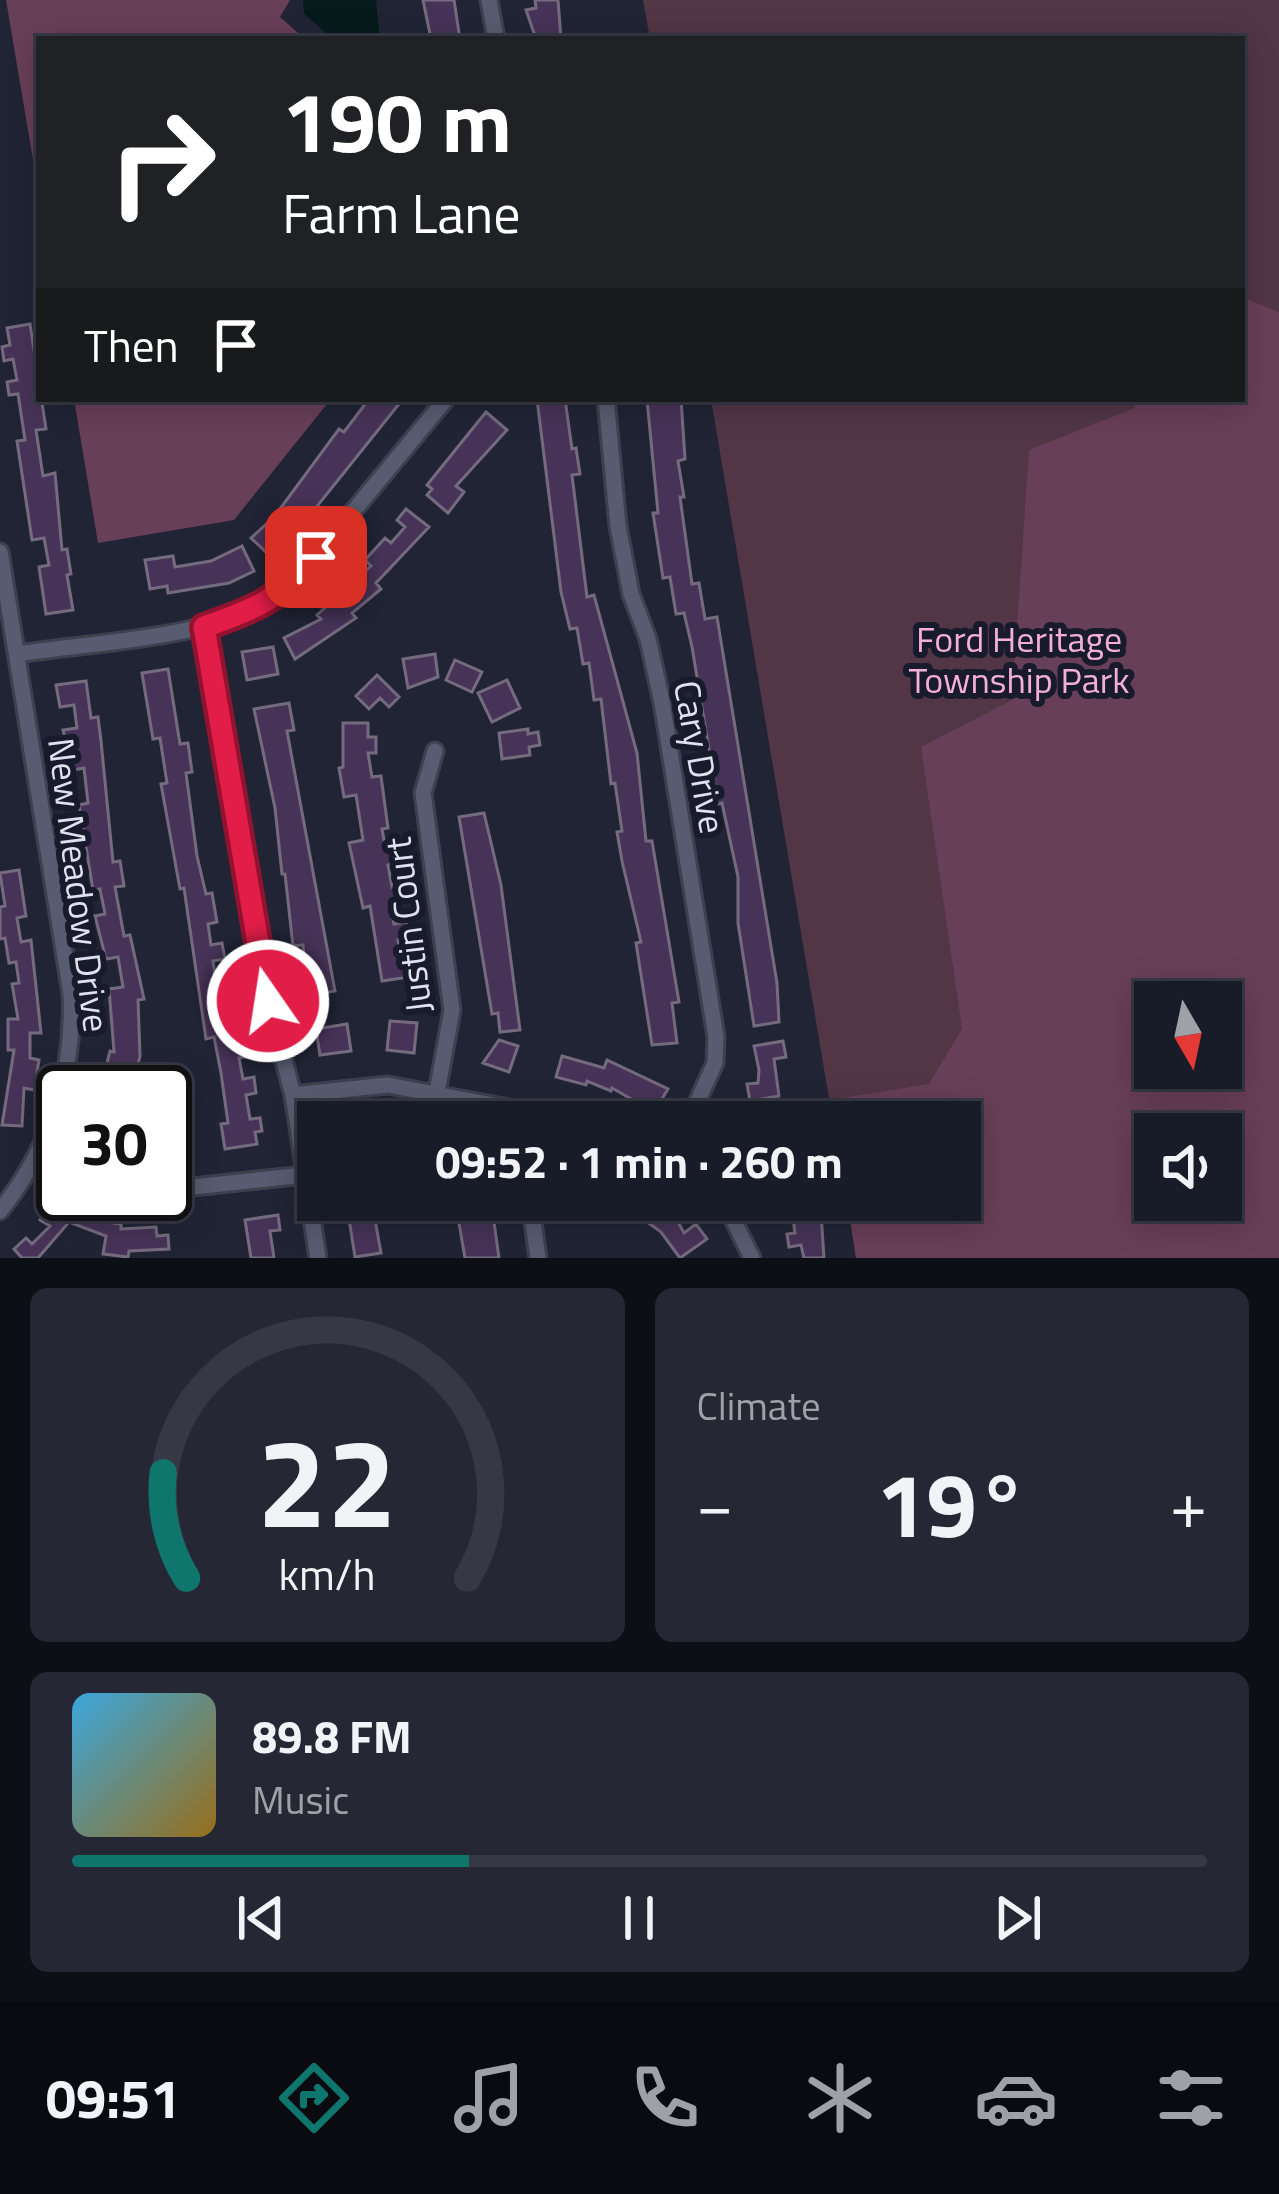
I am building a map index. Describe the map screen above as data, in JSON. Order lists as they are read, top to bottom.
{
  "streets": {
    "street": ["Cary Drive", "New Meadow Drive", "Justin Court"]
  },
  "parks": ["Ford Heritage Township Park"],
  "north": "bottom",
  "page": {
    "turn": ["190 m", "Farm Lane"],
    "then": "Then",
    "limit": "30",
    "trip": "09:52 · 1 min · 260 m",
    "tile": "Climate",
    "heat": ["−", "19°", "+"],
    "song": ["89.8 FM", "Music"],
    "tabs": "09:51",
    "gauge": ["22", "km/h"]
  }
}
